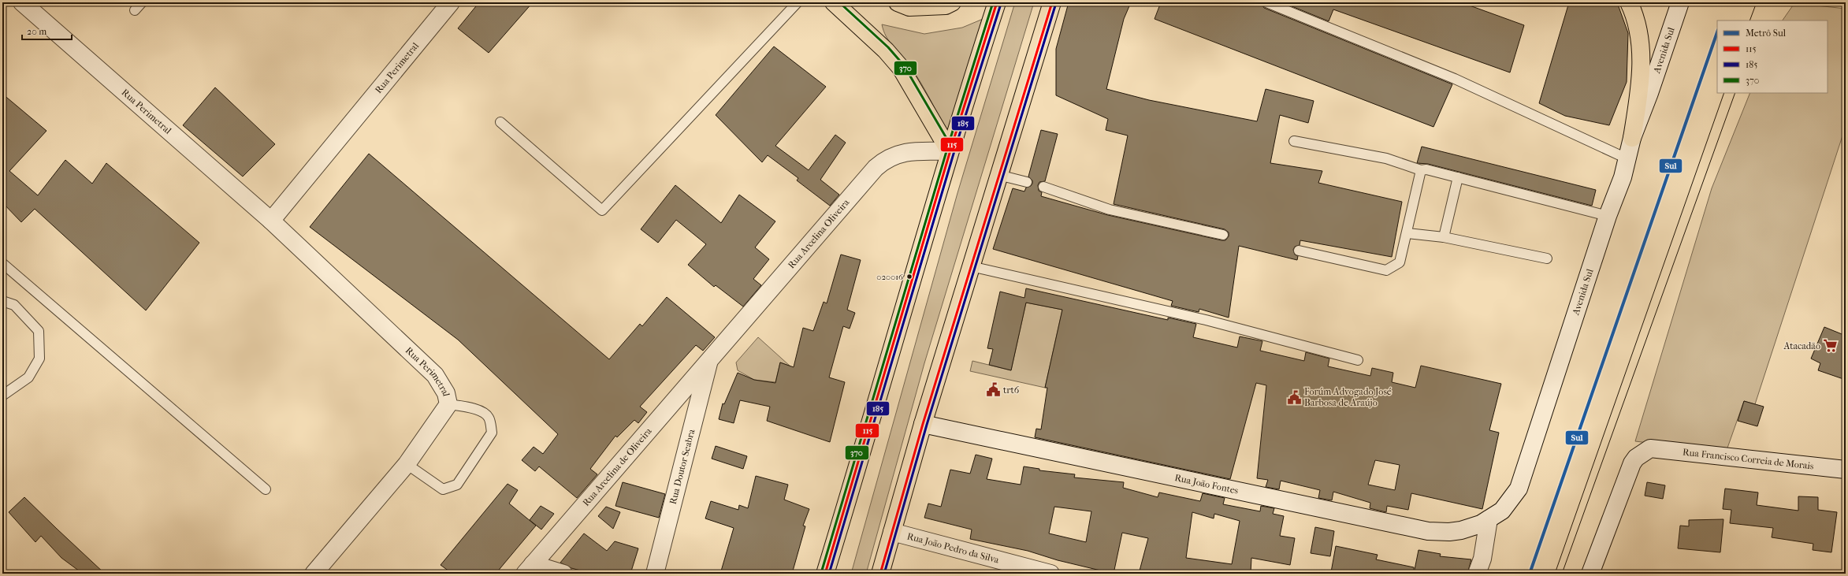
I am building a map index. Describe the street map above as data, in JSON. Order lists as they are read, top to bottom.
{
  "streets": {
    "street": [
      "Avenida Sul",
      "Rua Perimetral",
      "Rua Arcelina Oliveira",
      "Rua Francisco Correia de Morais",
      "Rua Arcelina de Oliveira",
      "Rua Doutor Seabra",
      "Rua João Fontes",
      "Rua João Pedro da Silva"
    ]
  },
  "crossings": [
    ["Avenida Sul", "Rua João Fontes"],
    ["Rua Arcelina Oliveira", "Rua Arcelina de Oliveira"],
    ["Rua Arcelina Oliveira", "Rua Doutor Seabra"],
    ["Rua Arcelina de Oliveira", "Rua Doutor Seabra"]
  ],
  "places": {
    "other": ["020016"],
    "supermarket": ["Atacadão"],
    "public building": ["trt6", "Forúm Advogado José Barbosa de Araújo"]
  },
  "lines": [
    "transit line 115",
    "transit line 370",
    "transit line 185",
    "metro line Sul"
  ],
  "legend": [
    "Metrô Sul",
    "115",
    "185",
    "370"
  ],
  "scale_bar": "20 m"
}
